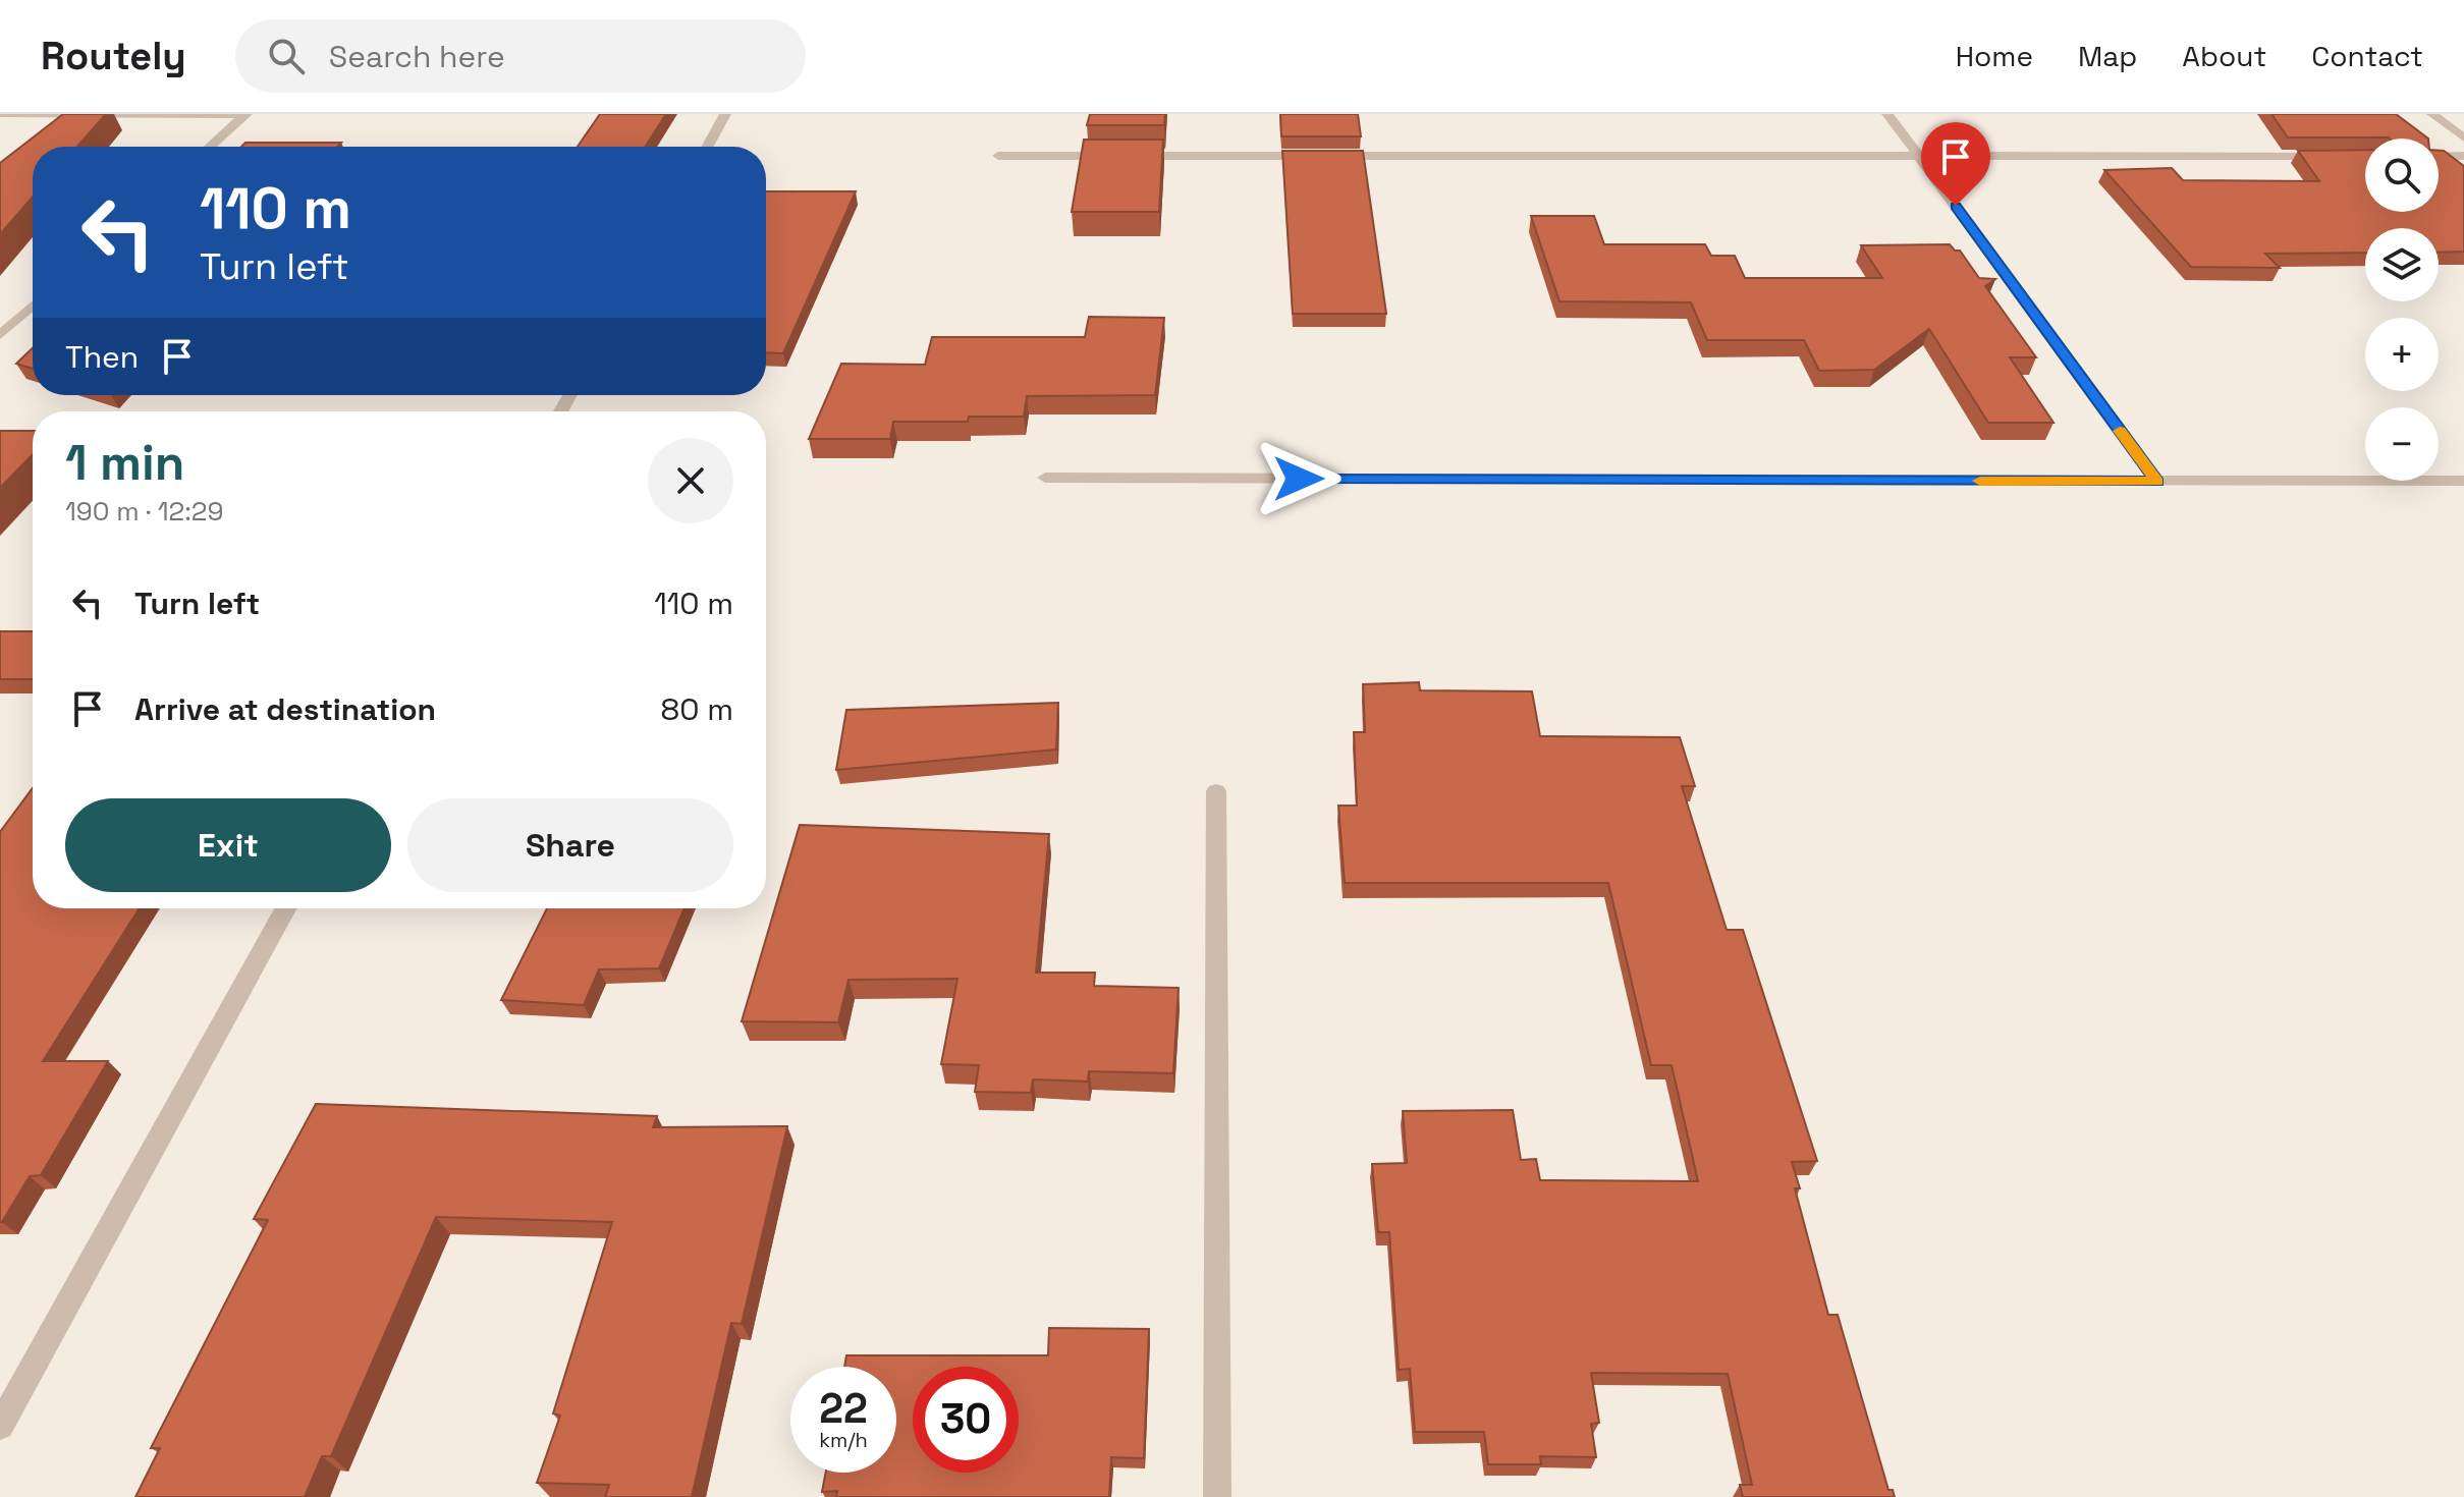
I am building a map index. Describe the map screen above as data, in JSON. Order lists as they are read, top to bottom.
{
  "page": {
    "header": "Routely",
    "search": "Search here",
    "nav": [
      "Home",
      "Map",
      "About",
      "Contact"
    ],
    "map_buttons": ["+", "−"],
    "turn": ["110 m", "Turn left"],
    "then": "Then",
    "heading": ["1 min", "190 m · 12:29"],
    "list": [
      {
        "name": "Turn left",
        "value": "110 m"
      },
      {
        "name": "Arrive at destination",
        "value": "80 m"
      }
    ],
    "buttons": ["Exit", "Share"],
    "speed": "22 km/h",
    "limit": "30"
  }
}
